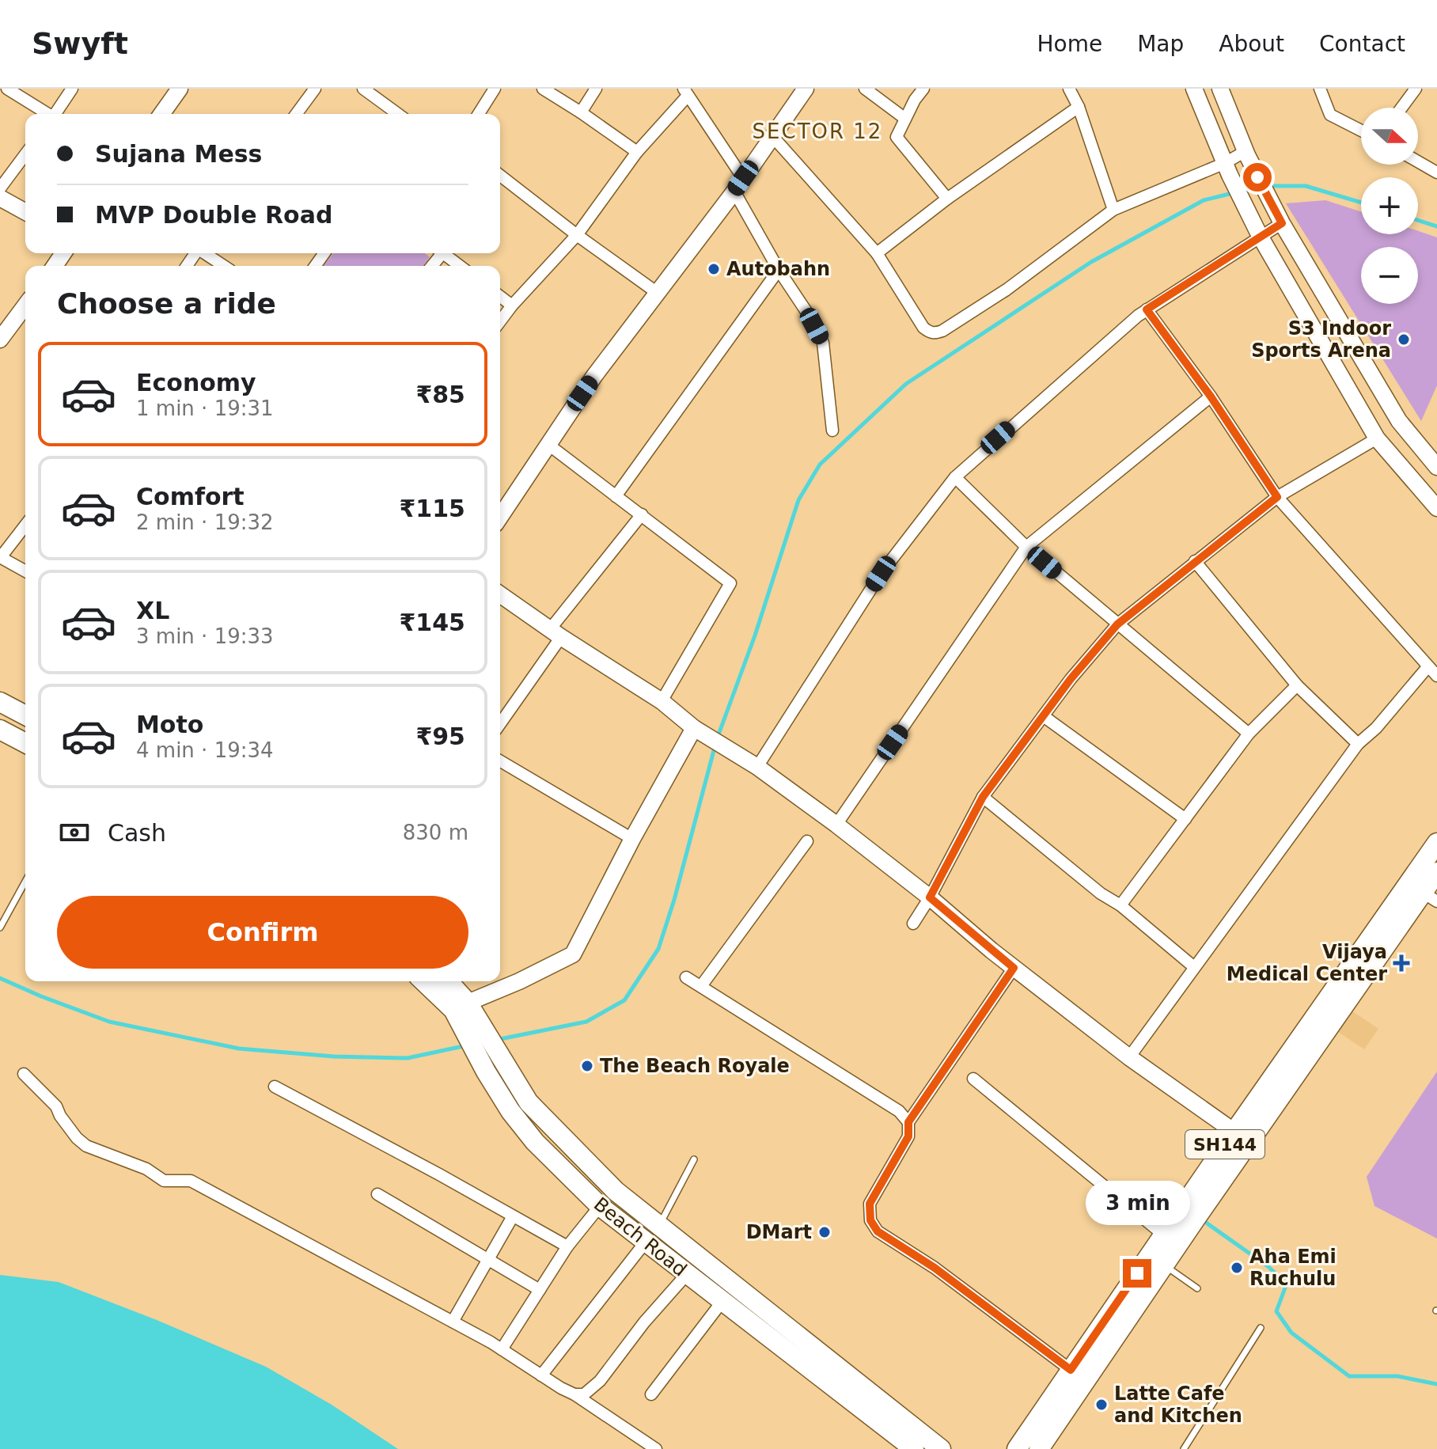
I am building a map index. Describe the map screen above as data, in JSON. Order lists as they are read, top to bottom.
{
  "streets": {
    "main road": ["SH144", "Beach Road"]
  },
  "districts": ["SECTOR 12"],
  "places": {
    "other": [
      "Autobahn",
      "S3 Indoor Sports Arena",
      "The Beach Royale",
      "DMart",
      "Aha Emi Ruchulu",
      "Latte Cafe and Kitchen"
    ],
    "health": ["Vijaya Medical Center"]
  },
  "north": "right",
  "page": {
    "header": "Swyft",
    "nav": [
      "Home",
      "Map",
      "About",
      "Contact"
    ],
    "map_buttons": ["+", "−"],
    "banner": ["Sujana Mess", "MVP Double Road"],
    "heading": "Choose a ride",
    "list": [
      {
        "name": "Economy",
        "note": "1 min · 19:31",
        "value": "₹85"
      },
      {
        "name": "Comfort",
        "note": "2 min · 19:32",
        "value": "₹115"
      },
      {
        "name": "XL",
        "note": "3 min · 19:33",
        "value": "₹145"
      },
      {
        "name": "Moto",
        "note": "4 min · 19:34",
        "value": "₹95"
      }
    ],
    "pay": ["Cash", "830 m"],
    "buttons": "Confirm",
    "bubble": "3 min"
  }
}
